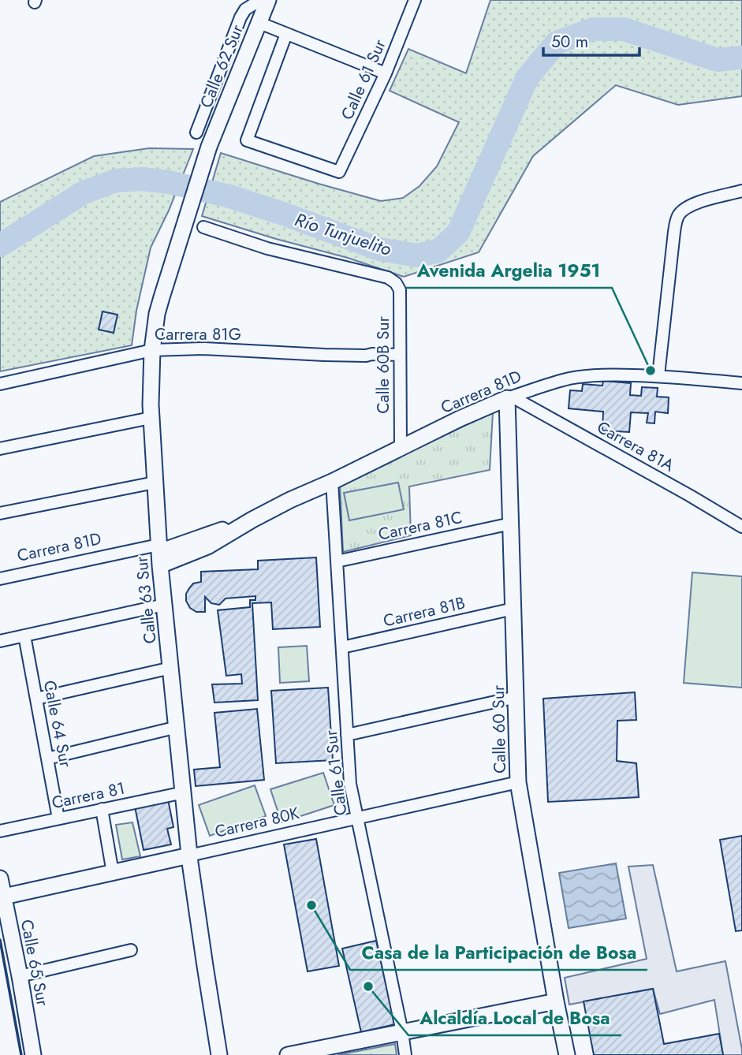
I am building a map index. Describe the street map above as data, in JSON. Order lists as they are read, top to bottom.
{
  "streets": {
    "street": [
      "Calle 62 Sur",
      "Calle 61 Sur",
      "Carrera 81G",
      "Calle 60B Sur",
      "Carrera 81D",
      "Carrera 81A",
      "Carrera 81C",
      "Calle 63 Sur",
      "Carrera 81B",
      "Calle 64 Sur",
      "Calle 60 Sur",
      "Carrera 81",
      "Carrera 80K",
      "Calle 65 Sur"
    ]
  },
  "crossings": [
    ["Calle 62 Sur", "Calle 63 Sur"],
    ["Calle 61 Sur", "Carrera 81D"],
    ["Calle 61 Sur", "Carrera 81C"],
    ["Calle 61 Sur", "Carrera 81B"],
    ["Calle 61 Sur", "Carrera 80K"],
    ["Carrera 81G", "Calle 60B Sur"],
    ["Carrera 81G", "Calle 63 Sur"],
    ["Calle 60B Sur", "Carrera 81D"],
    ["Carrera 81D", "Carrera 81A"],
    ["Carrera 81D", "Calle 63 Sur"],
    ["Carrera 81D", "Calle 60 Sur"],
    ["Carrera 81A", "Calle 60 Sur"],
    ["Carrera 81C", "Calle 60 Sur"],
    ["Calle 63 Sur", "Carrera 81"],
    ["Calle 63 Sur", "Carrera 80K"],
    ["Carrera 81B", "Calle 60 Sur"],
    ["Calle 64 Sur", "Carrera 81"],
    ["Calle 60 Sur", "Carrera 80K"],
    ["Carrera 80K", "Calle 65 Sur"]
  ],
  "water": ["Río Tunjuelito"],
  "places": ["Avenida Argelia 1951", "Casa de la Participación de Bosa", "Alcaldía Local de Bosa"],
  "scale_bar": "50 m"
}
